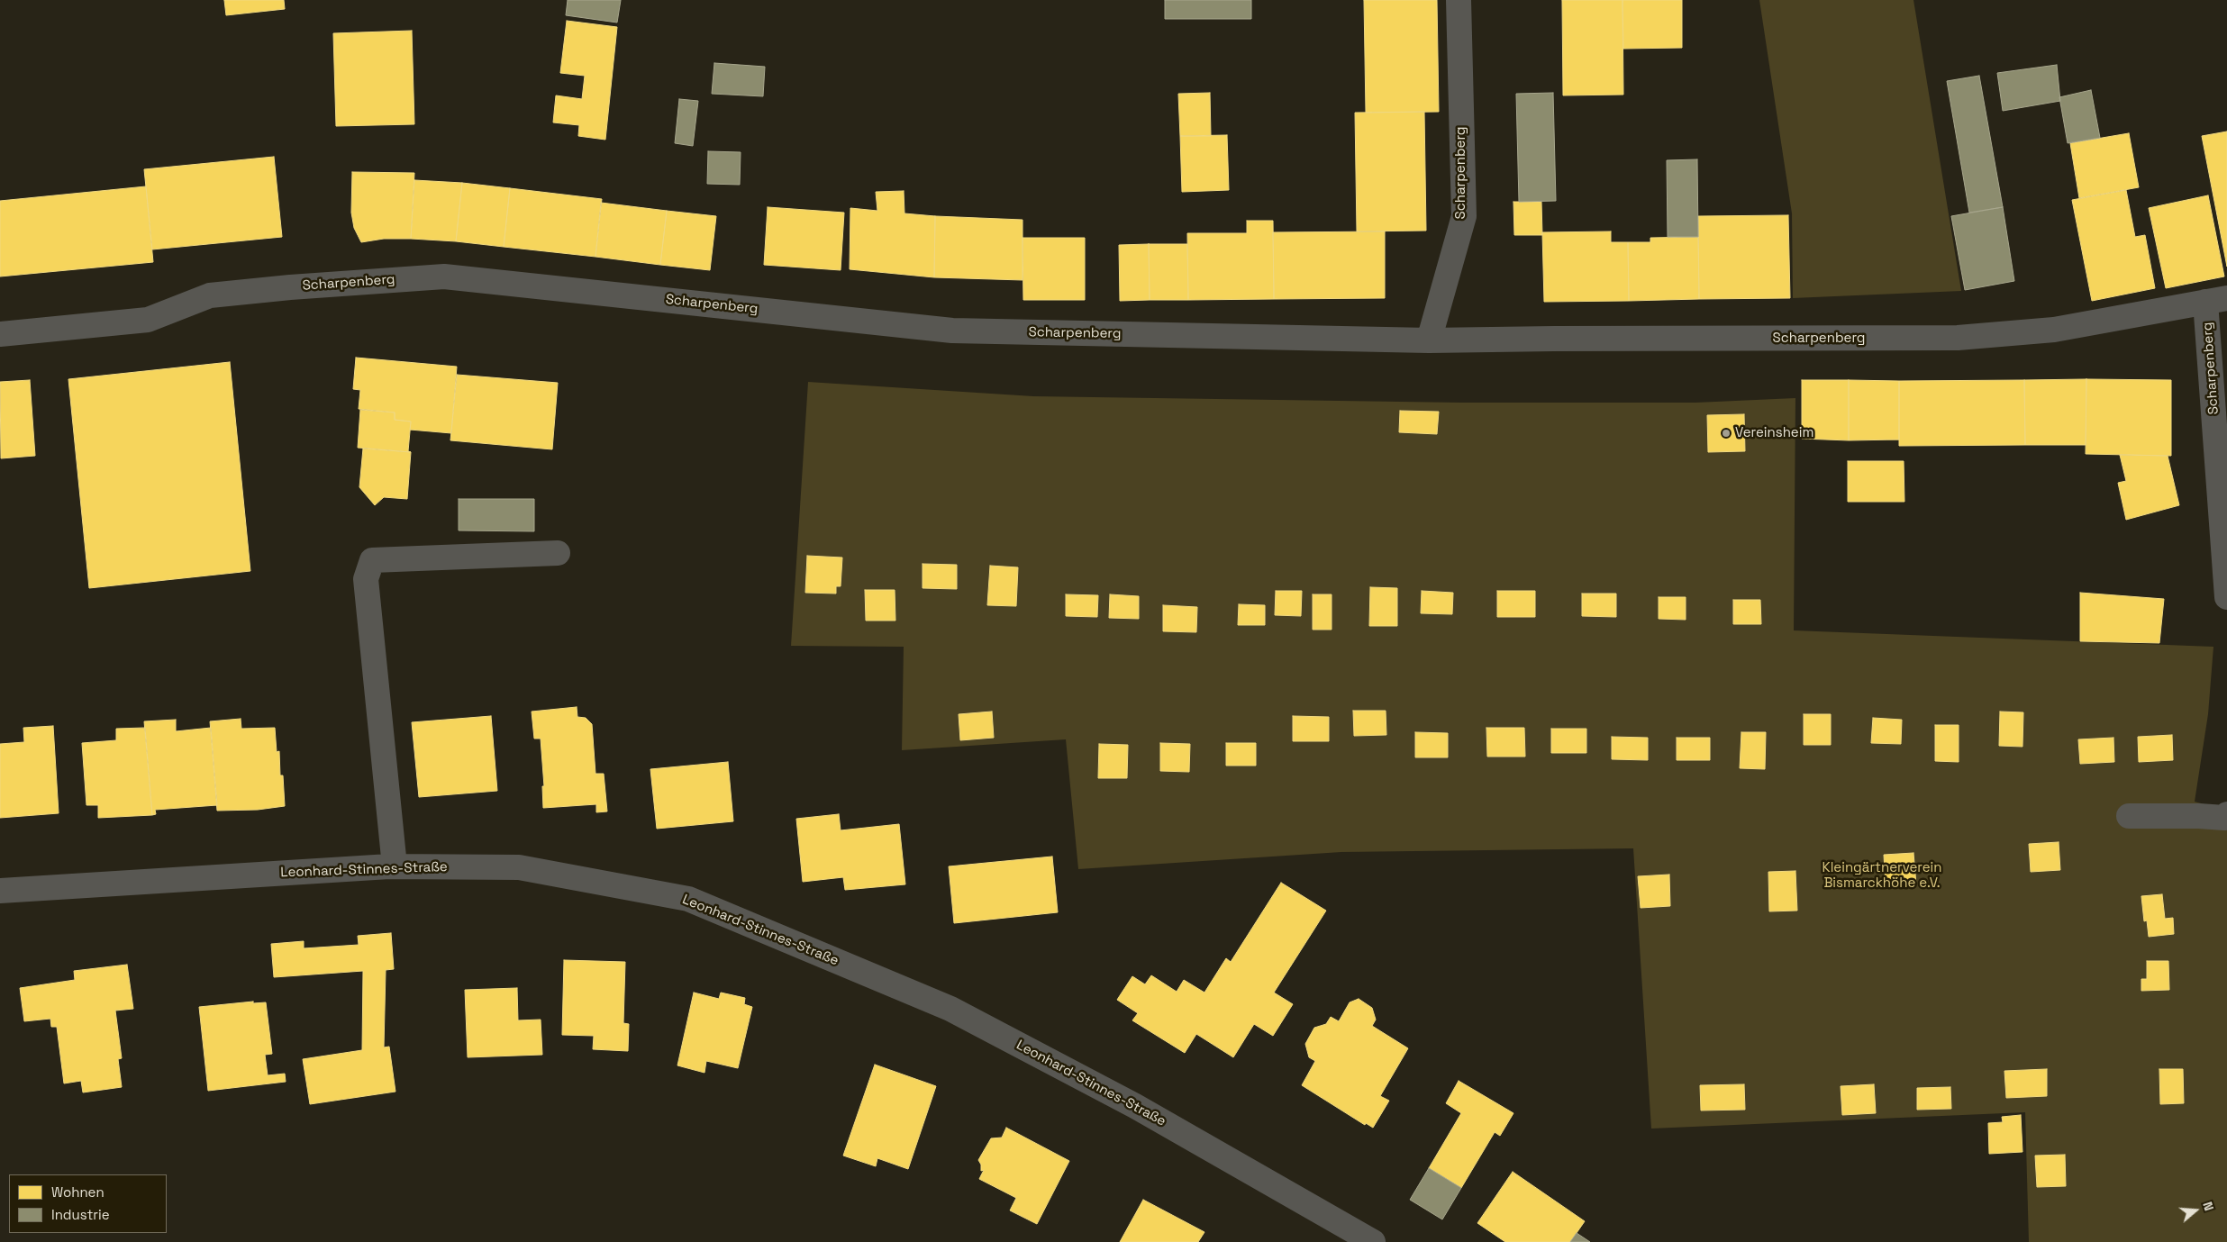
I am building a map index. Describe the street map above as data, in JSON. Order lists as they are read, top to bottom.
{
  "streets": {
    "street": ["Scharpenberg", "Leonhard-Stinnes-Straße"]
  },
  "parks": ["Kleingärtnerverein Bismarckhöhe e.V."],
  "places": ["Vereinsheim"],
  "legend": ["Wohnen", "Industrie"],
  "north": "right"
}
